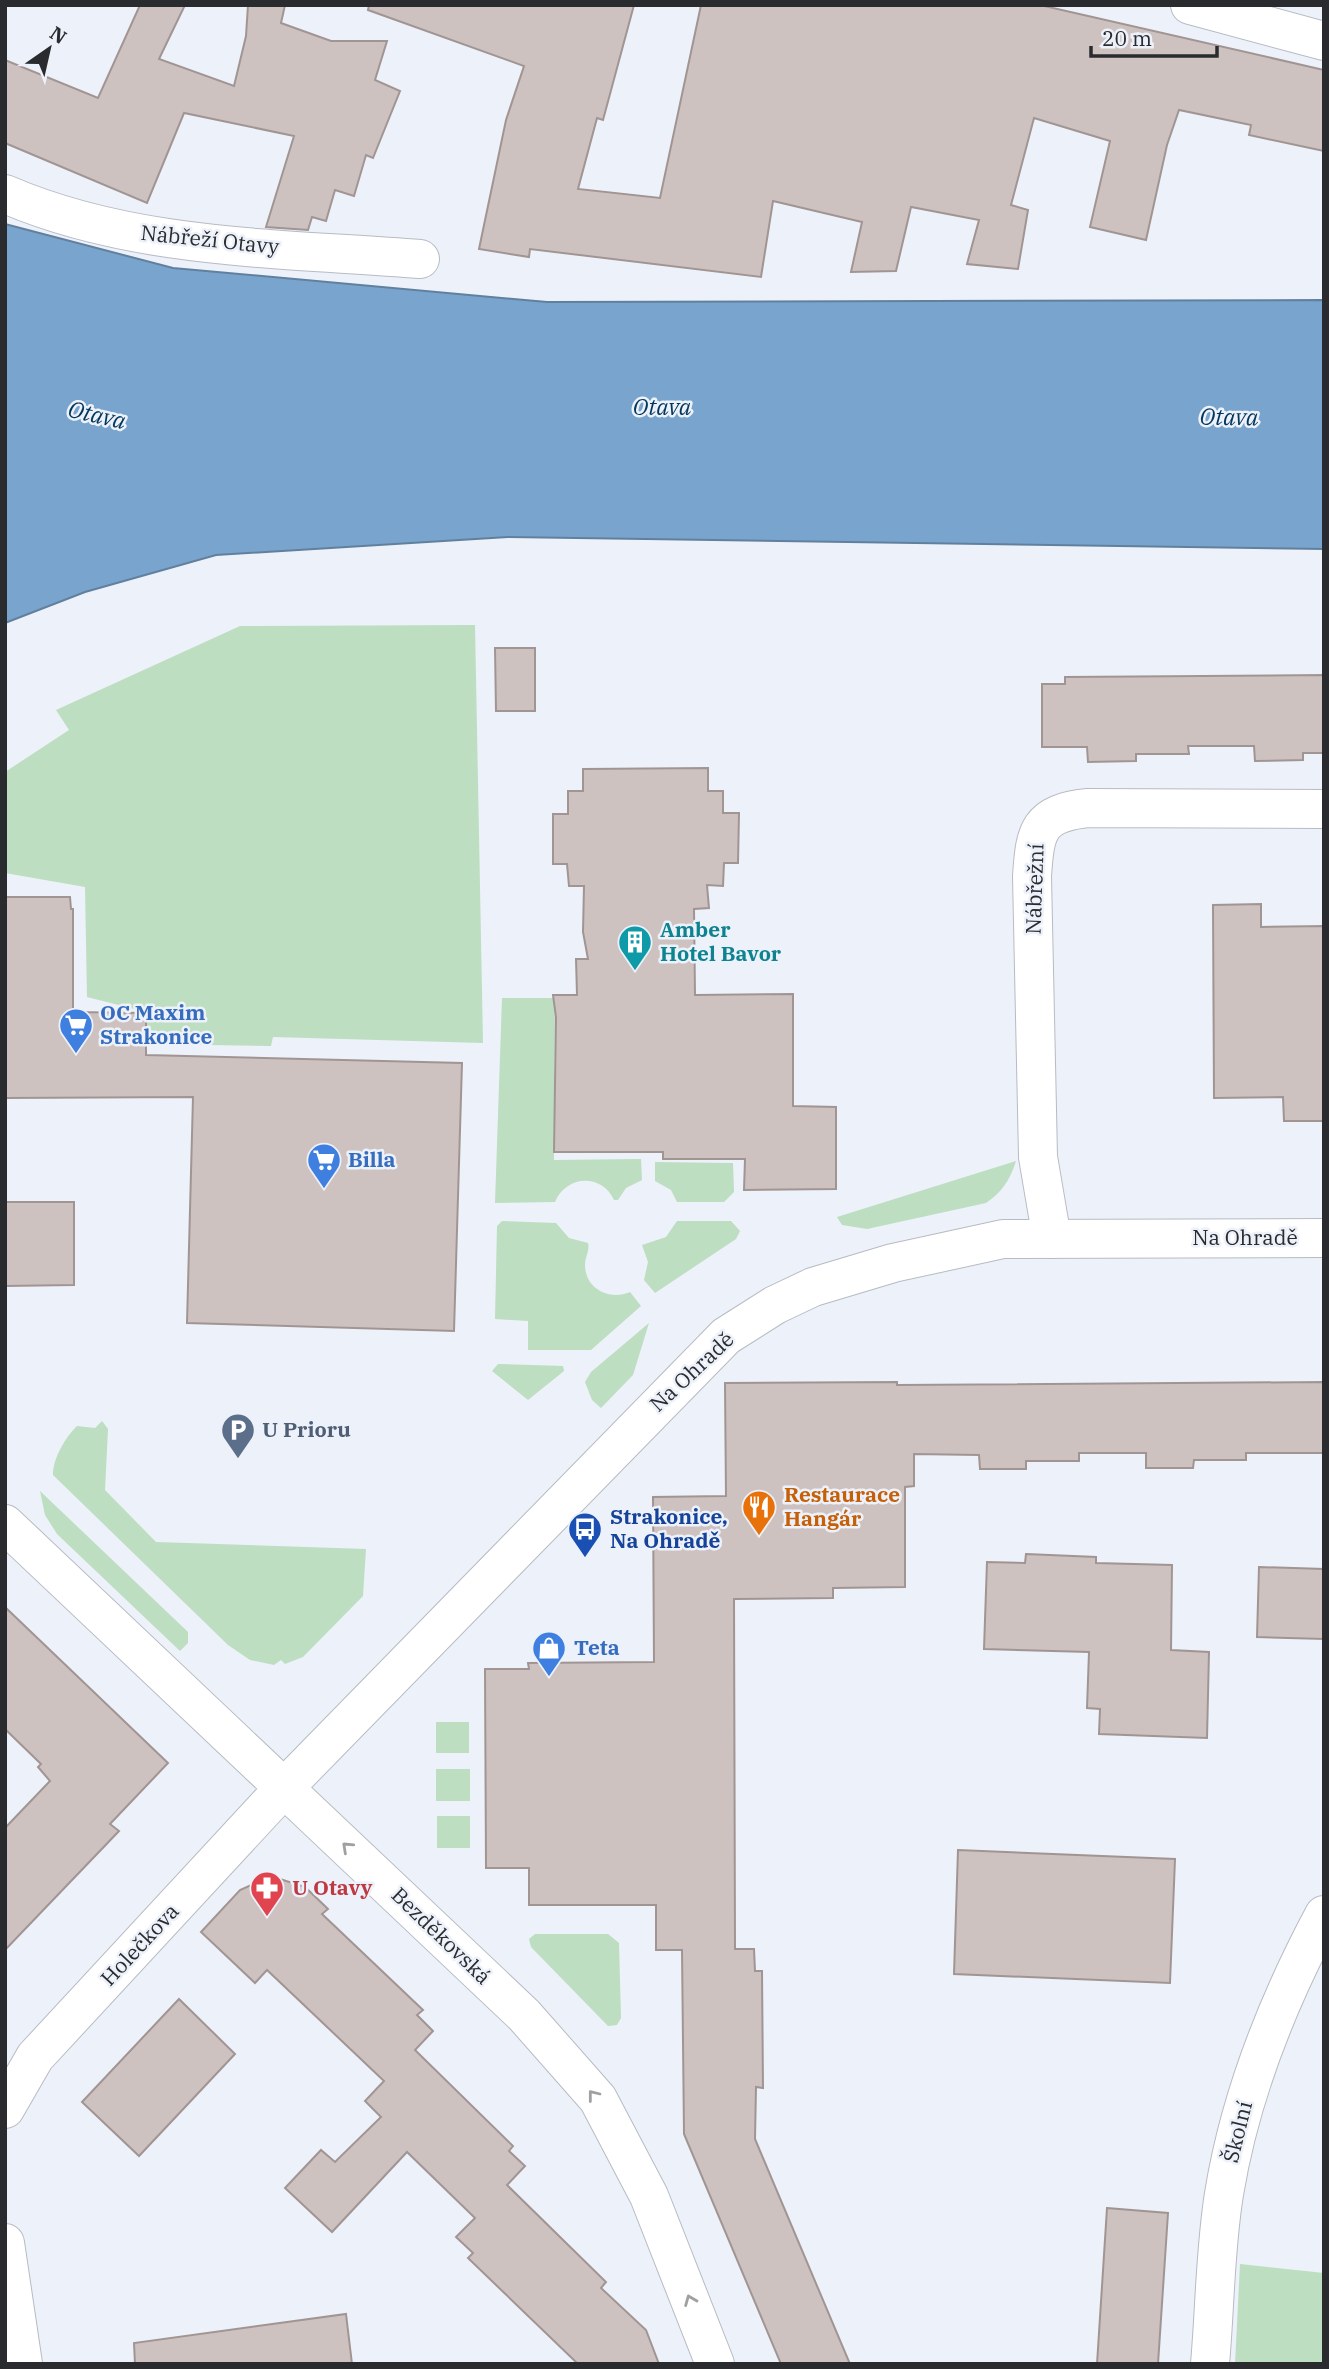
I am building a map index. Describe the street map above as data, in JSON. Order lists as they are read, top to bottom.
{
  "streets": {
    "street": [
      "Nábřeží Otavy",
      "Nábřežní",
      "Na Ohradě",
      "Bezděkovská",
      "Holečkova",
      "Školní"
    ]
  },
  "crossings": [
    ["Nábřežní", "Na Ohradě"],
    ["Na Ohradě", "Bezděkovská"],
    ["Na Ohradě", "Holečkova"],
    ["Bezděkovská", "Holečkova"]
  ],
  "one_way": ["Bezděkovská"],
  "water": ["Otava"],
  "places": {
    "building": ["Amber Hotel Bavor"],
    "supermarket": ["OC Maxim Strakonice", "Billa"],
    "parking": ["U Prioru"],
    "restaurant": ["Restaurace Hangár"],
    "bus stop": ["Strakonice, Na Ohradě"],
    "shop": ["Teta"],
    "pharmacy": ["U Otavy"]
  },
  "scale_bar": "20 m",
  "north": "top right"
}
